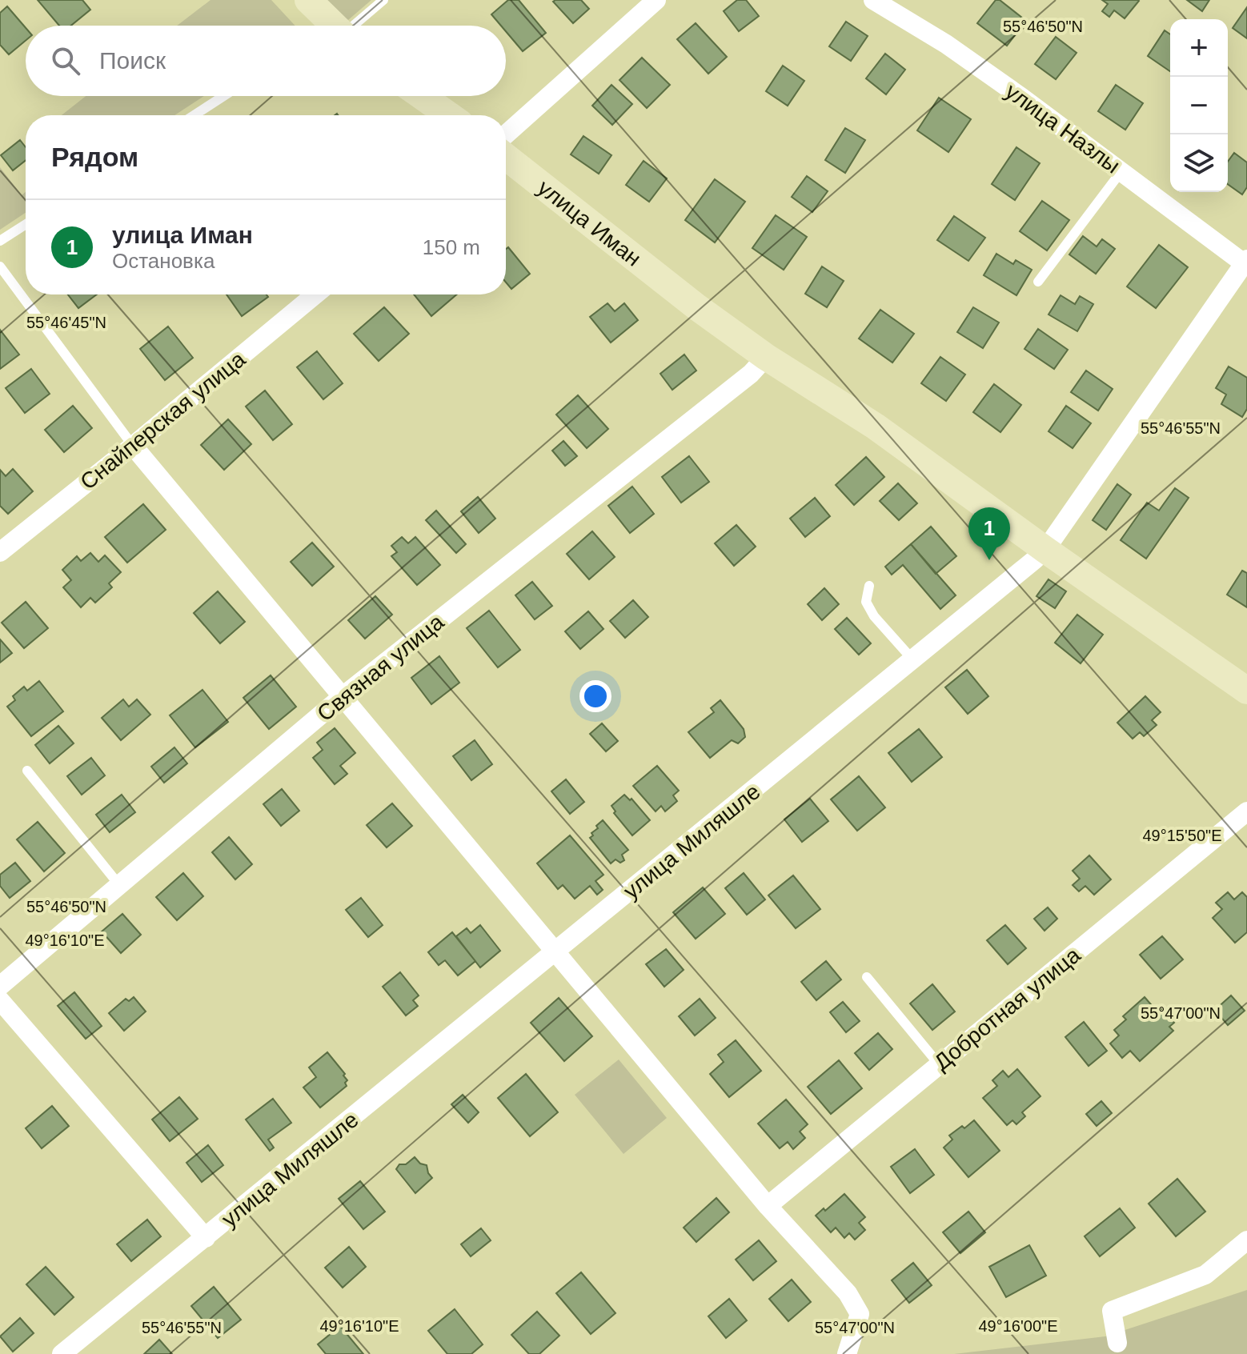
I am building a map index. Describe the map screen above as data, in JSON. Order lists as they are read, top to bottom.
{
  "streets": {
    "street": [
      "улица Назлы",
      "улица Иман",
      "Снайперская улица",
      "Связная улица",
      "улица Миляшле",
      "Добротная улица"
    ]
  },
  "crossings": [
    ["улица Назлы", "улица Миляшле"],
    ["улица Иман", "Связная улица"],
    ["улица Иман", "улица Миляшле"]
  ],
  "page": {
    "map_buttons": ["+", "−"],
    "search": "Поиск",
    "heading": "Рядом",
    "list": [
      {
        "mark": "1",
        "name": "улица Иман",
        "note": "Остановка",
        "value": "150 m"
      }
    ],
    "pins": "1"
  },
  "coordinates": [
    "55°46'50\"N",
    "55°46'45\"N",
    "55°46'55\"N",
    "49°15'50\"E",
    "49°16'10\"E",
    "55°47'00\"N",
    "49°16'00\"E"
  ]
}
